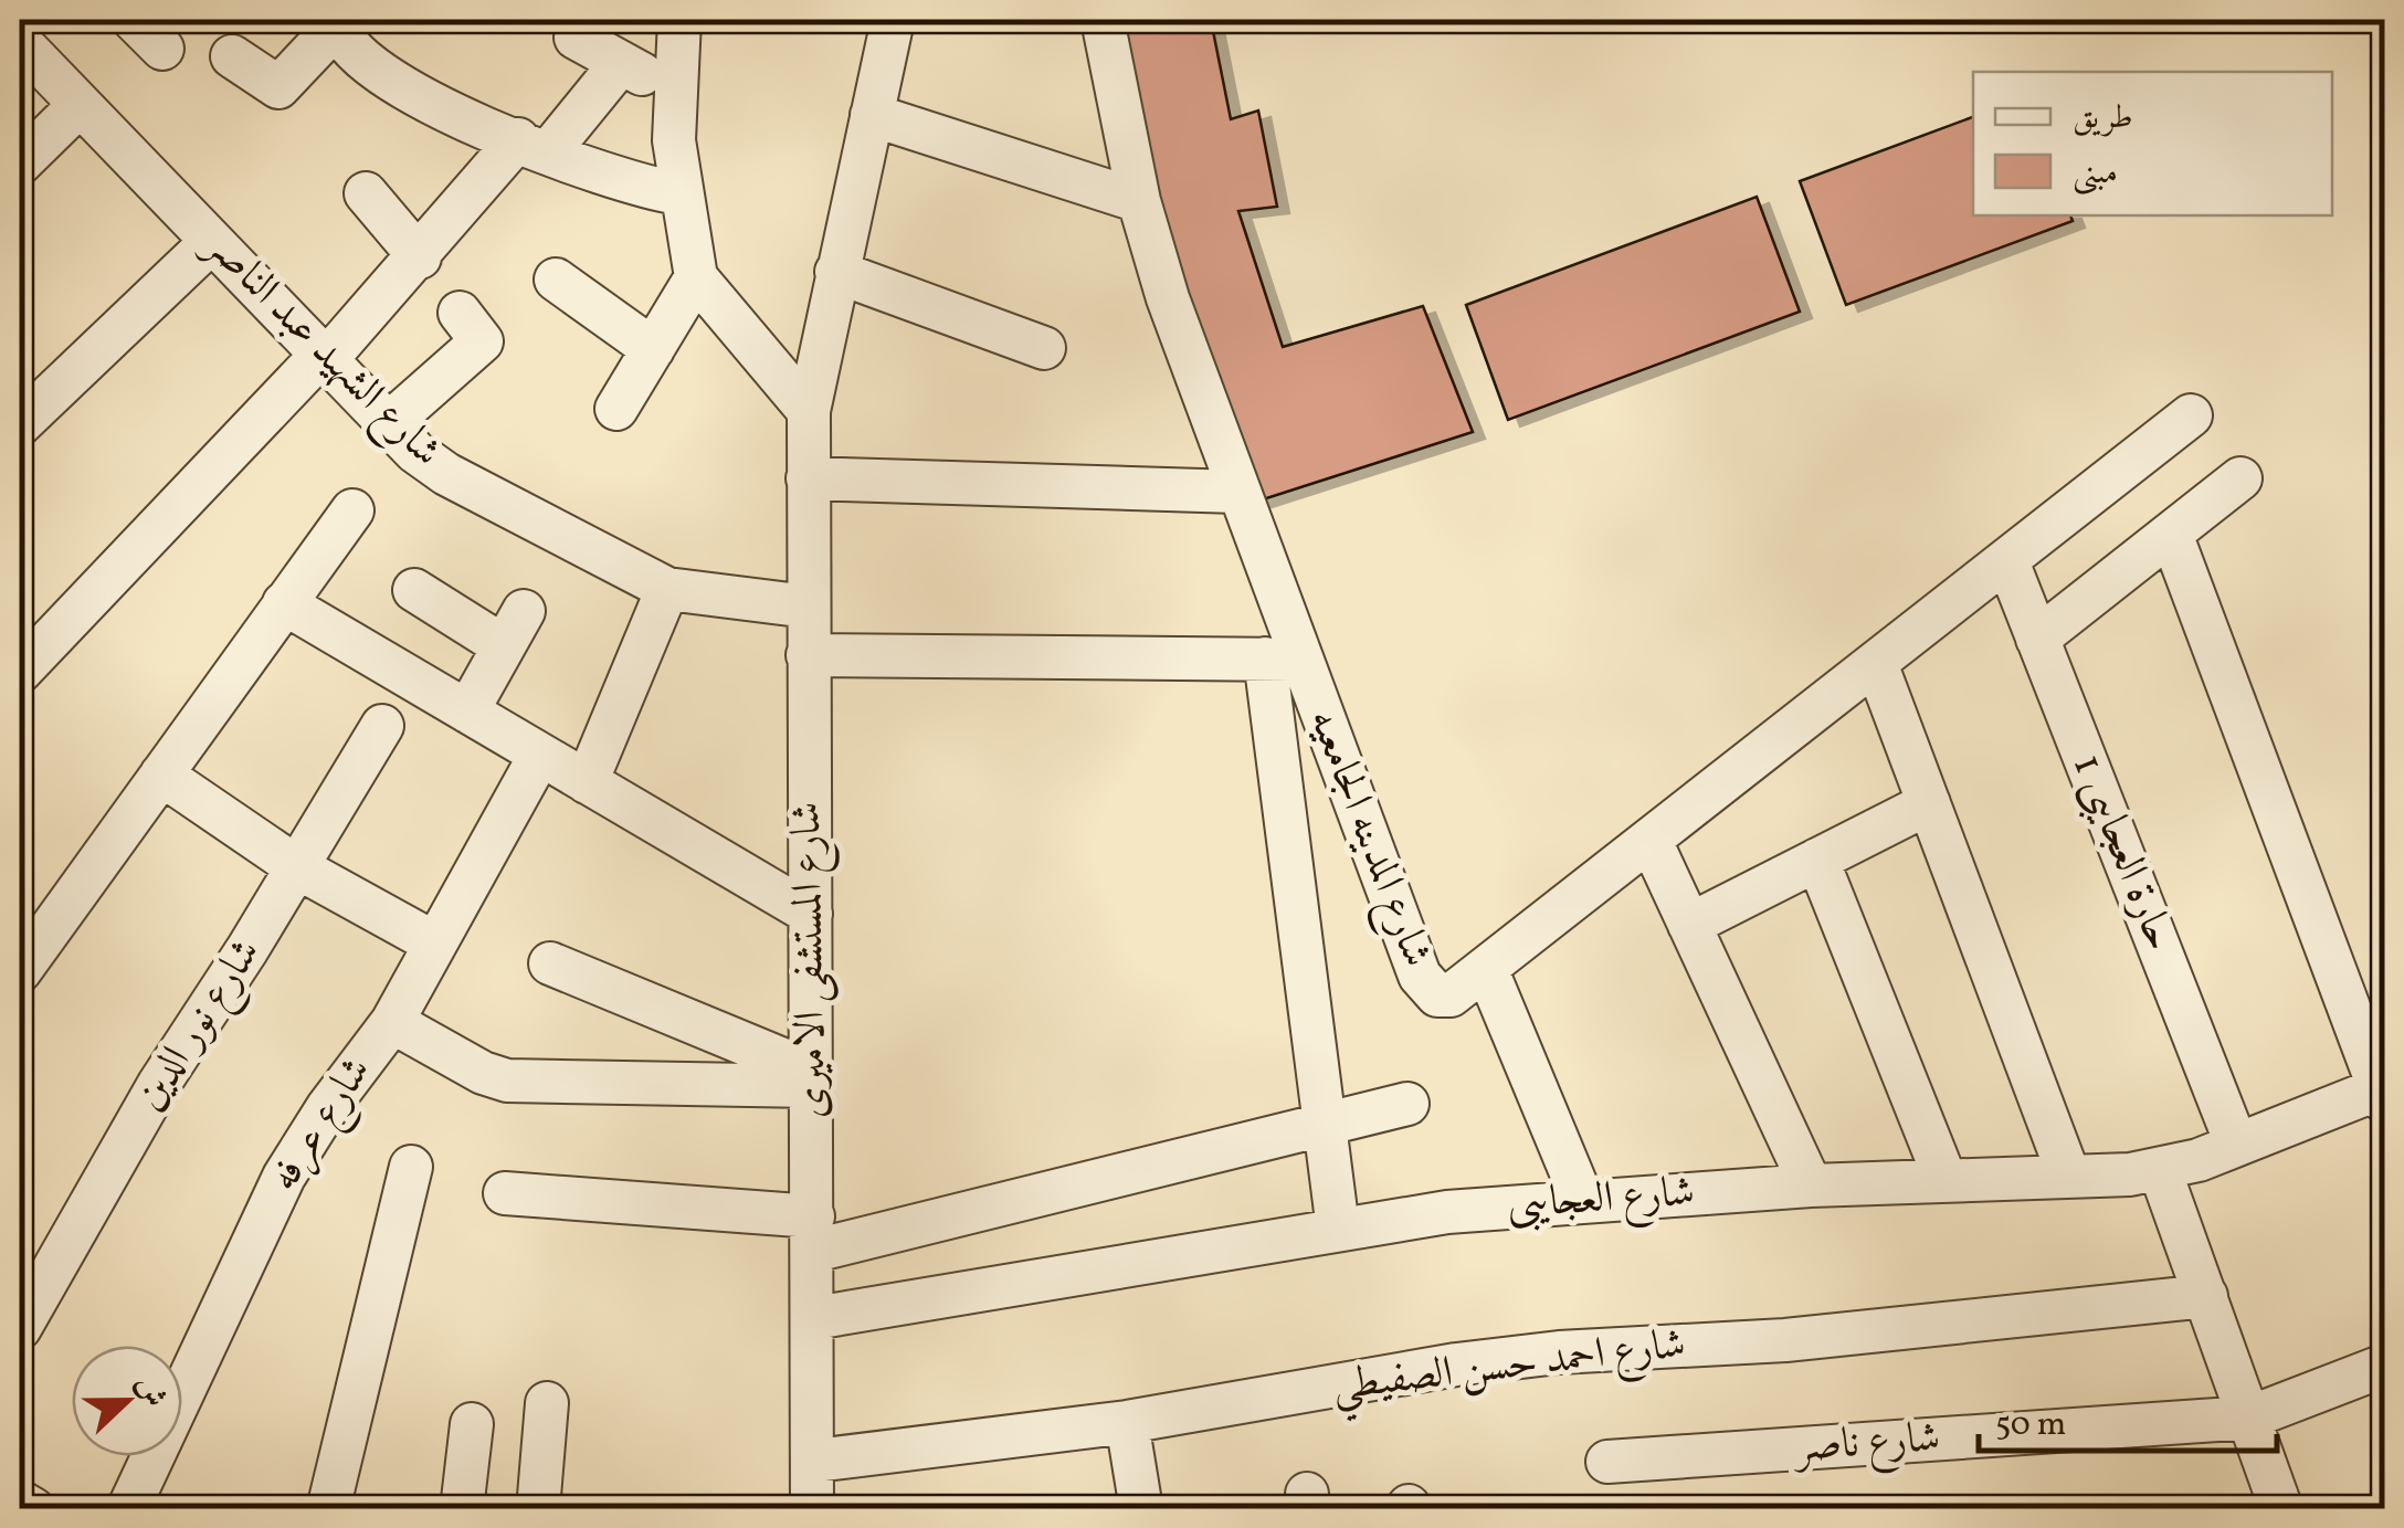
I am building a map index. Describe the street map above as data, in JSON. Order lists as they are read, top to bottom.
{
  "streets": {
    "street": [
      "شارع الشهيد عبد الناصر",
      "شارع المدينه الجامعيه",
      "حارة العجايبى 1",
      "شارع المستشفى الاميرى",
      "شارع نور الدين",
      "شارع عرفه",
      "شارع العجايبى",
      "شارع احمد حسن الصفيطي",
      "شارع ناصر"
    ]
  },
  "crossings": [
    ["شارع الشهيد عبد الناصر", "شارع المستشفى الاميرى"],
    ["شارع المدينه الجامعيه", "حارة العجايبى 1"],
    ["حارة العجايبى 1", "شارع العجايبى"],
    ["شارع المستشفى الاميرى", "شارع العجايبى"],
    ["شارع المستشفى الاميرى", "شارع احمد حسن الصفيطي"]
  ],
  "legend": ["طريق", "مبنى"],
  "scale_bar": "50 m",
  "north": "right"
}
